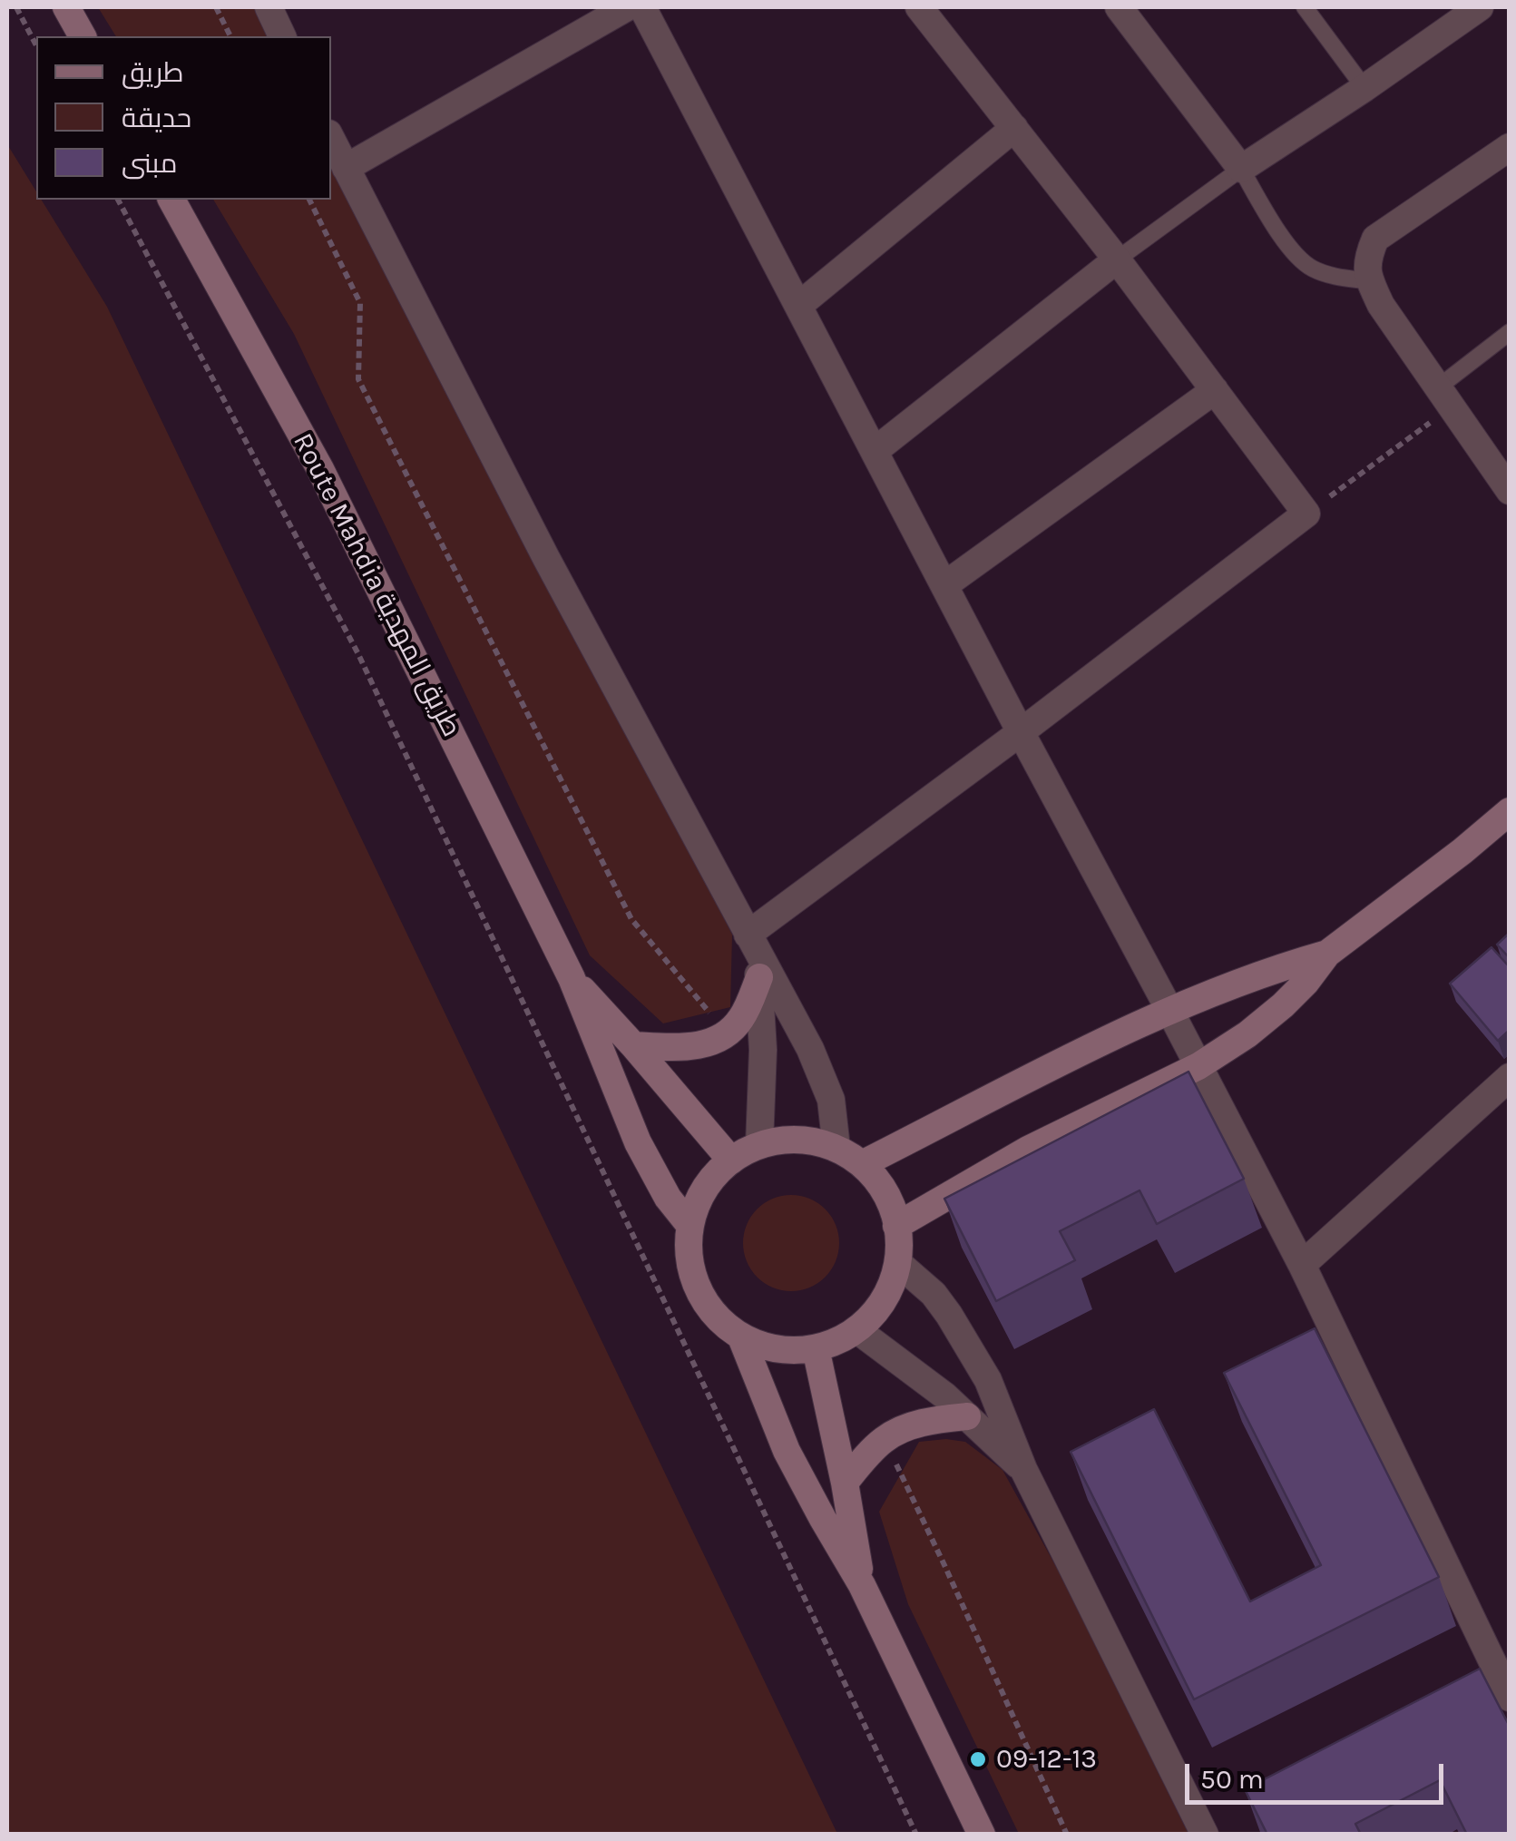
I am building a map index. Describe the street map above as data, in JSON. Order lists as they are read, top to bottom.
{
  "streets": {
    "street": ["Route Mahdia طريق المهدية"]
  },
  "places": ["09-12-13"],
  "legend": ["طريق", "حديقة", "مبنى"],
  "scale_bar": "50 m"
}
